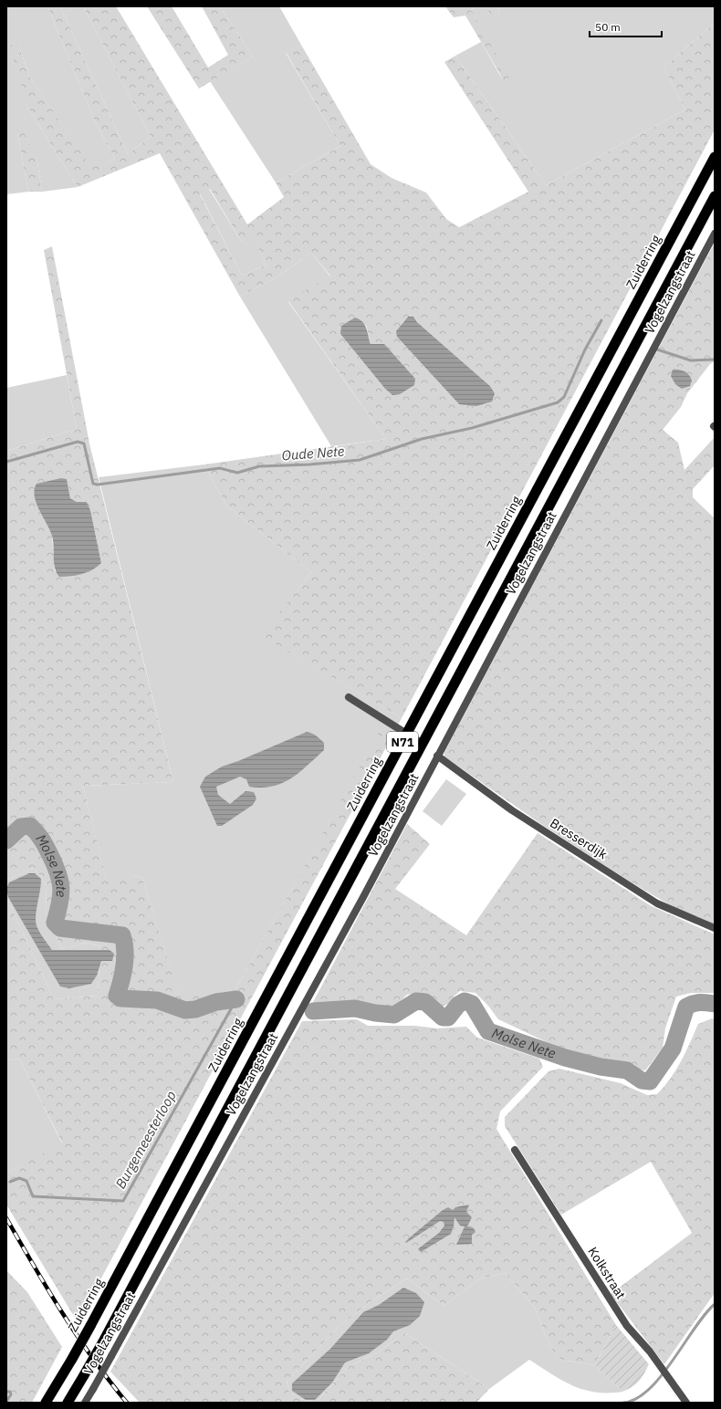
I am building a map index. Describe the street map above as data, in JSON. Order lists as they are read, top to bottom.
{
  "streets": {
    "highway": ["Zuiderring", "N71"],
    "street": ["Vogelzangstraat", "Bresserdijk", "Kolkstraat"]
  },
  "crossings": [
    ["Vogelzangstraat", "Bresserdijk"]
  ],
  "water": ["Oude Nete", "Molse Nete", "Burgemeesterloop"],
  "scale_bar": "50 m"
}
